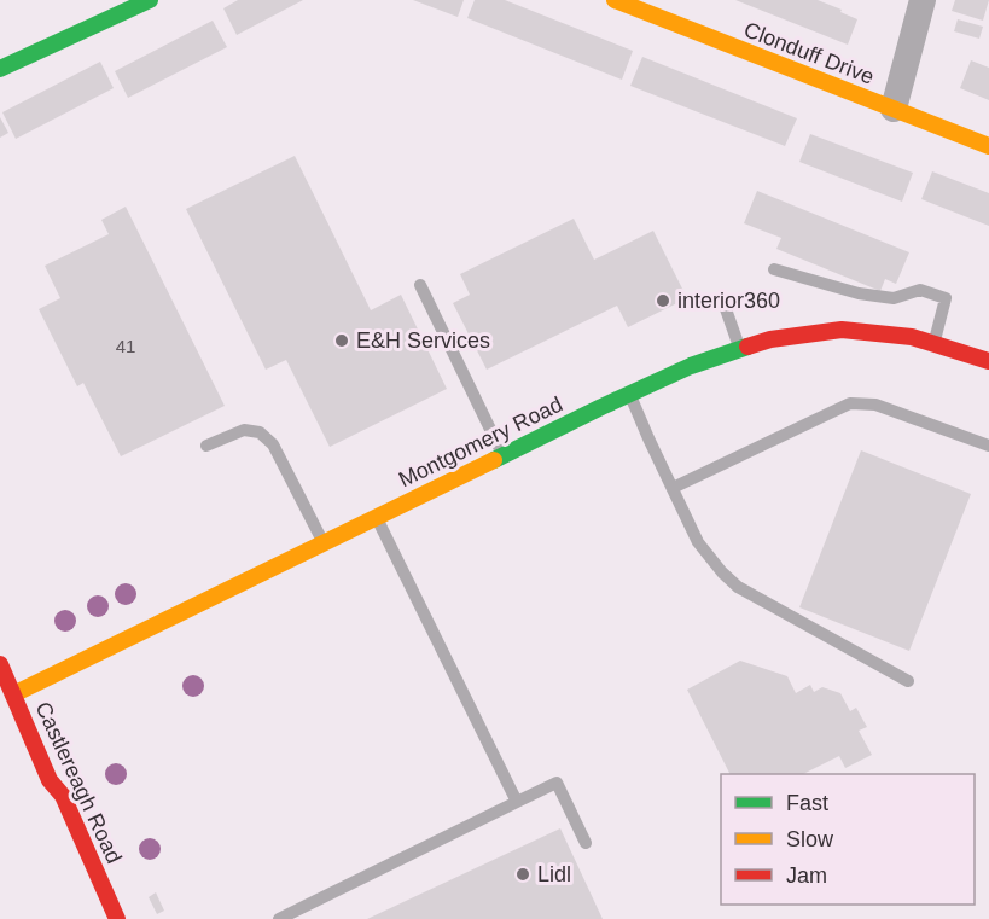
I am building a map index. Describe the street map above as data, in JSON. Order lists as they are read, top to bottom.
{
  "streets": {
    "street": ["Clonduff Drive", "Montgomery Road", "Castlereagh Road"]
  },
  "crossings": [
    ["Montgomery Road", "Castlereagh Road"]
  ],
  "places": ["interior360", "E&H Services", "Lidl"],
  "house_numbers": ["41"],
  "legend": ["Fast", "Slow", "Jam"]
}
